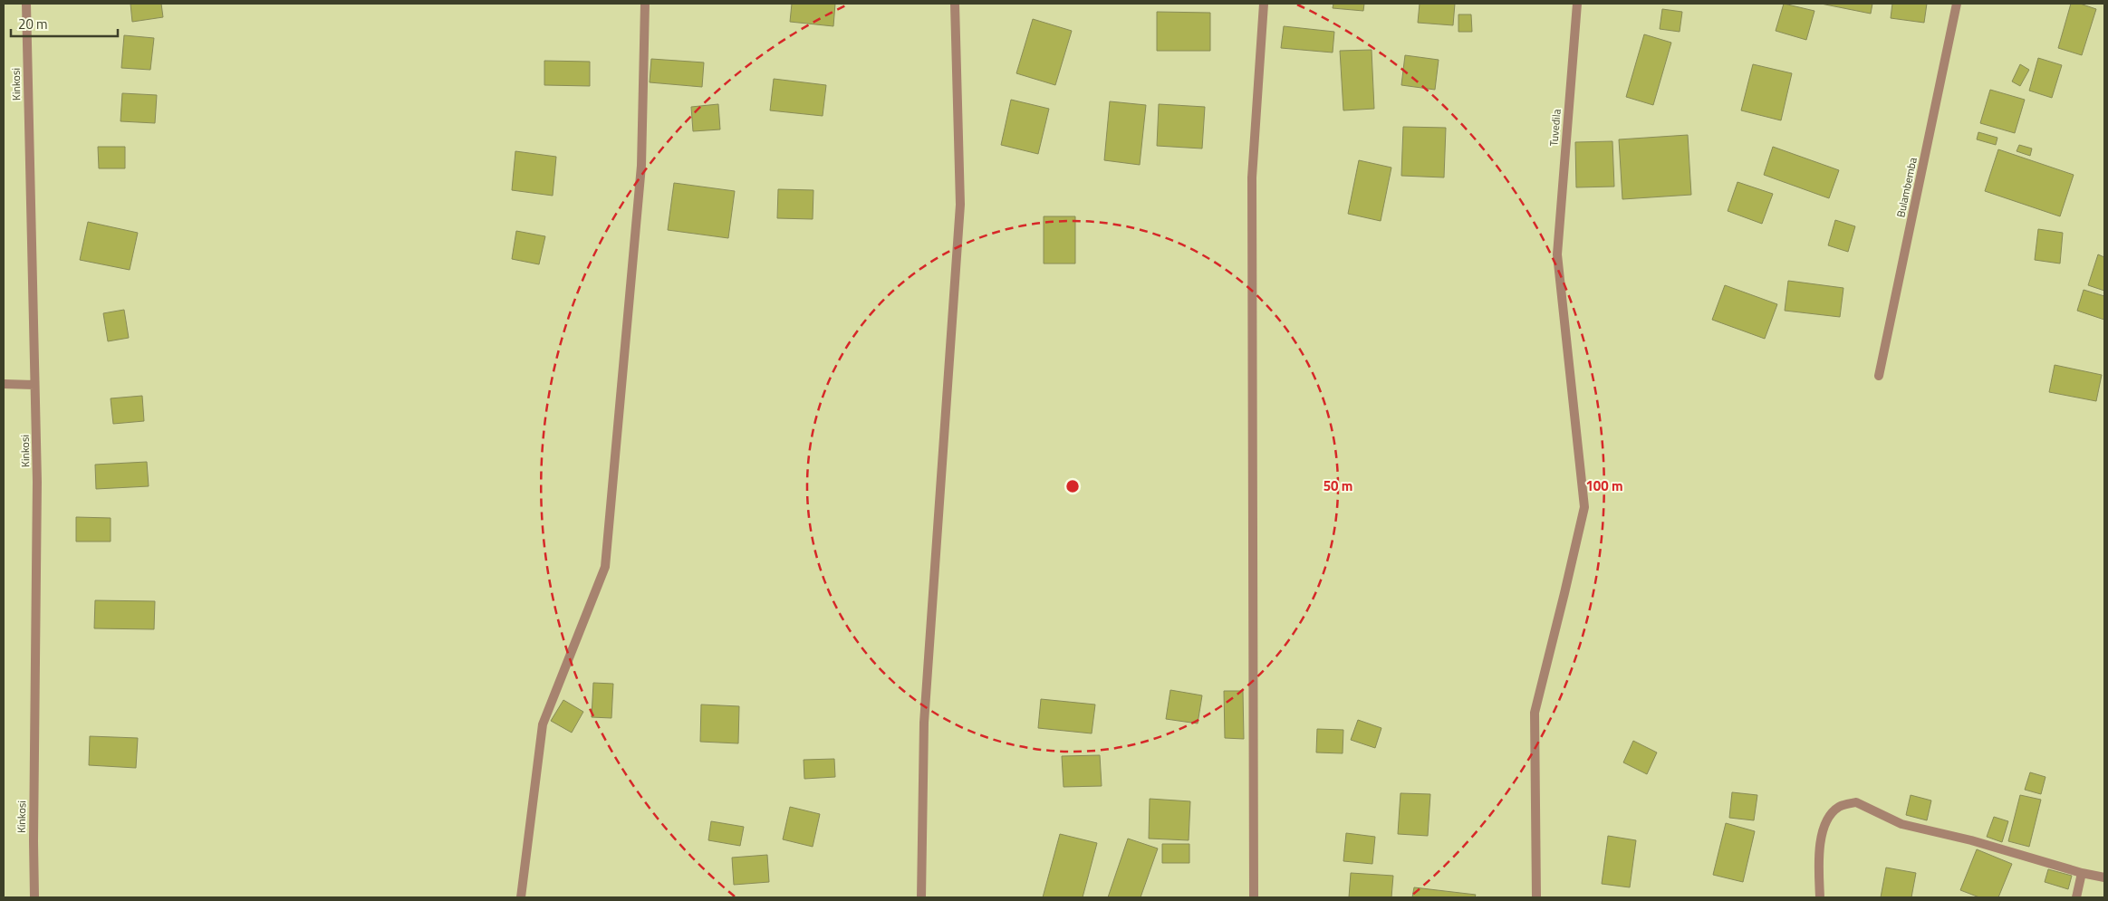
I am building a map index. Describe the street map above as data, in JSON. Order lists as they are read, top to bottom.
{
  "streets": {
    "street": ["Kinkosi", "Tuvedila", "Bulambemba"]
  },
  "scale_bar": "20 m",
  "rings": ["50 m", "100 m"]
}
